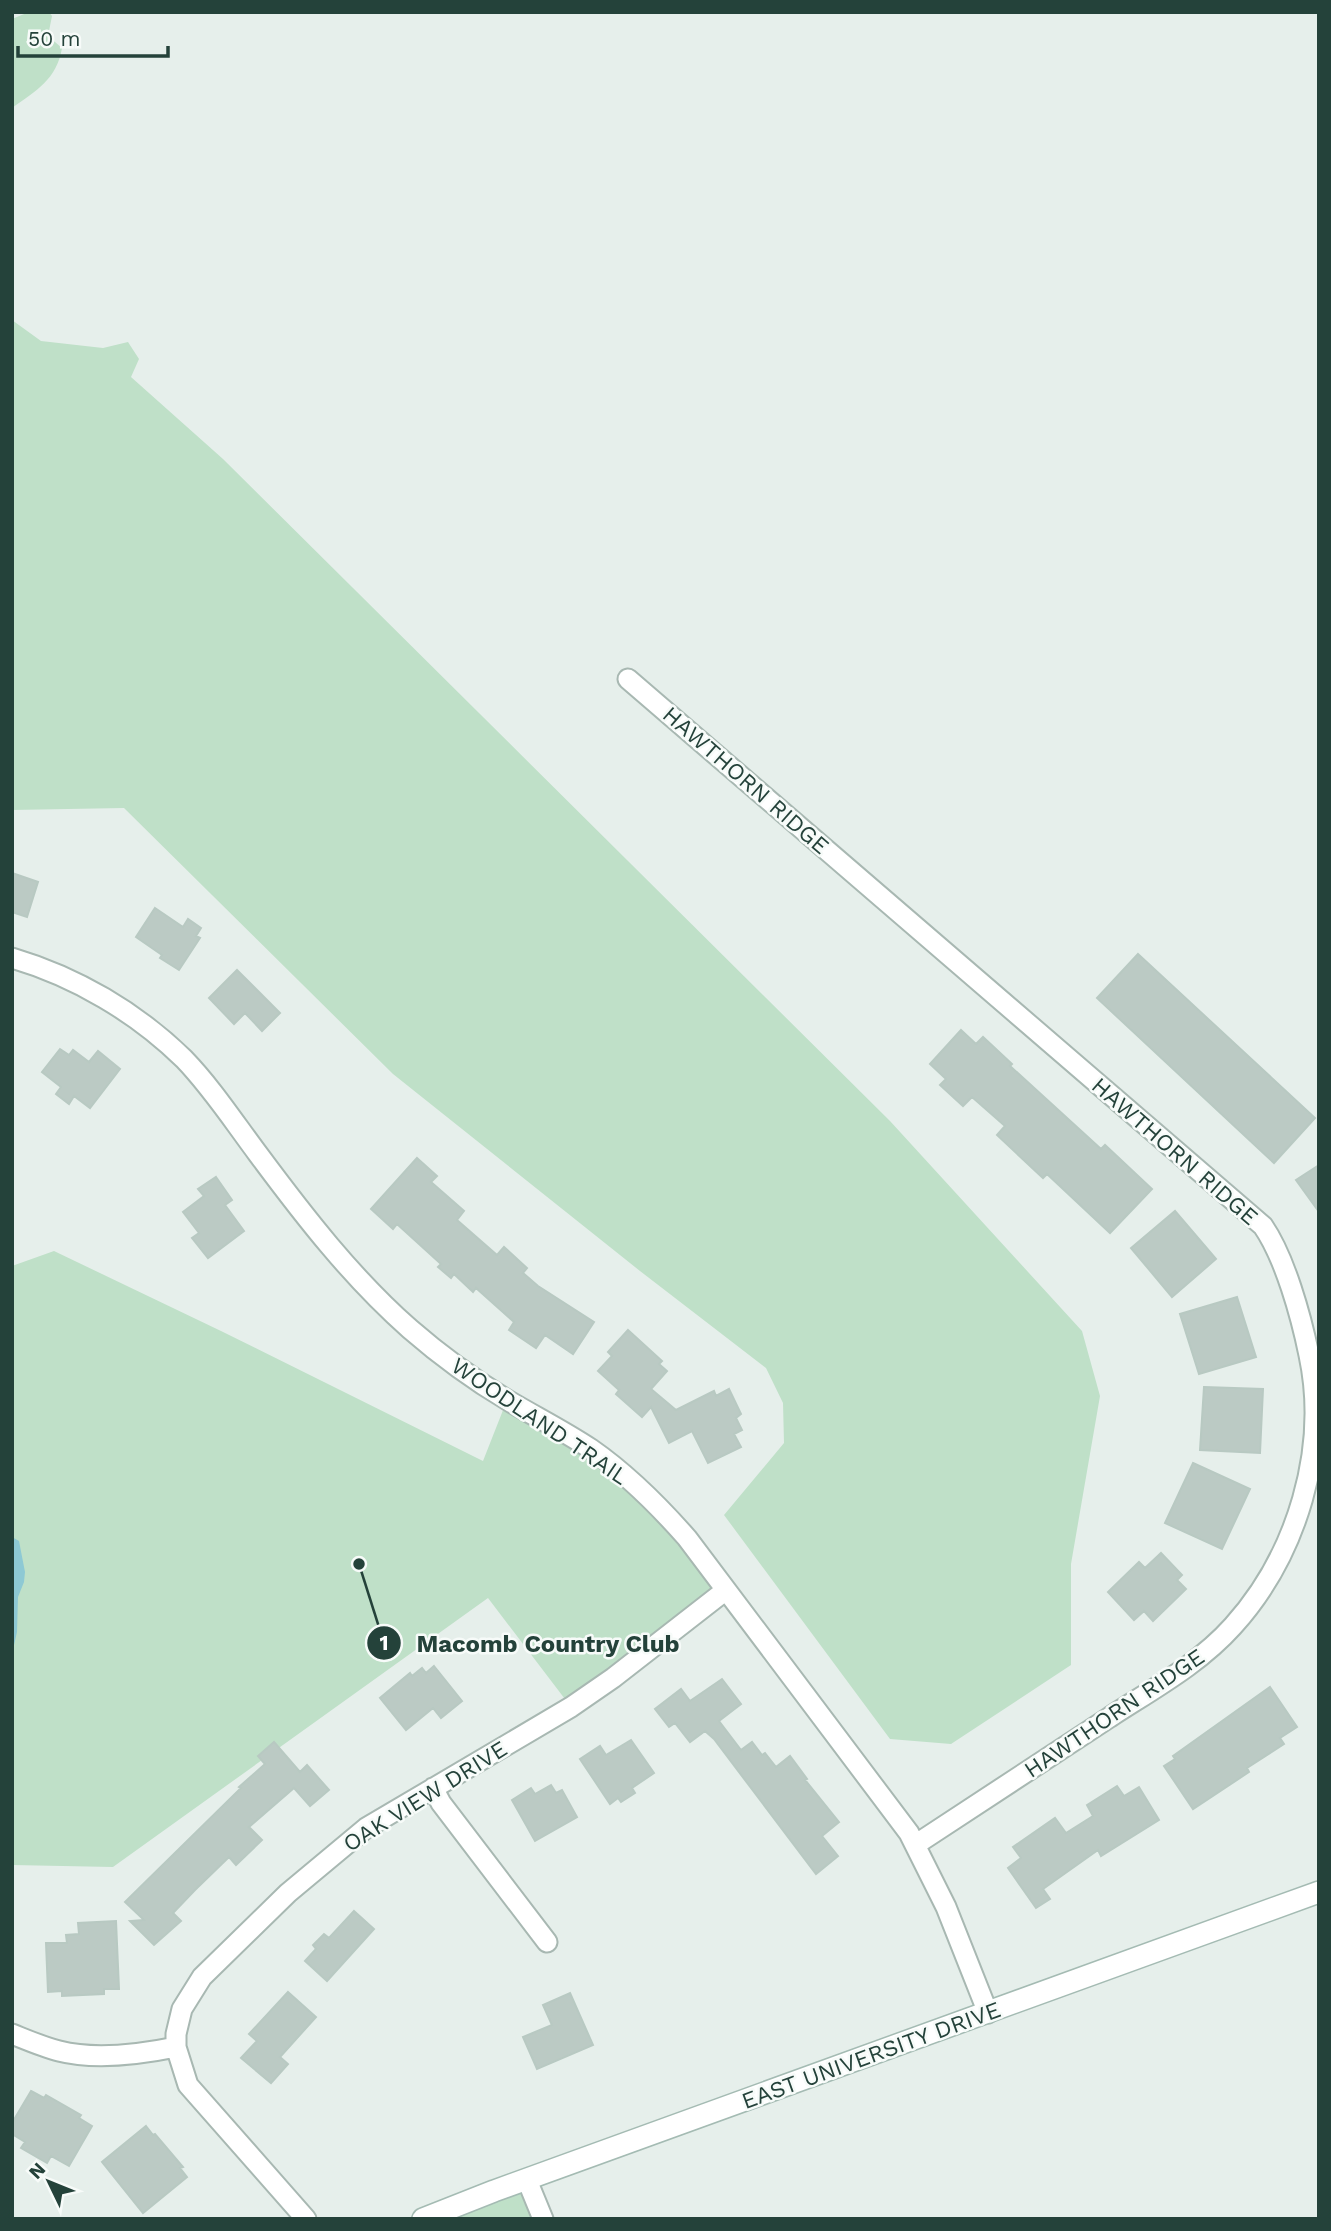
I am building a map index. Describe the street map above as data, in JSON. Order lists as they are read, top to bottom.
{
  "streets": {
    "main road": ["EAST UNIVERSITY DRIVE"],
    "street": ["HAWTHORN RIDGE", "WOODLAND TRAIL", "OAK VIEW DRIVE"]
  },
  "crossings": [
    ["HAWTHORN RIDGE", "WOODLAND TRAIL"],
    ["WOODLAND TRAIL", "OAK VIEW DRIVE"],
    ["WOODLAND TRAIL", "EAST UNIVERSITY DRIVE"]
  ],
  "places": ["Macomb Country Club"],
  "scale_bar": "50 m",
  "north": "top left"
}
